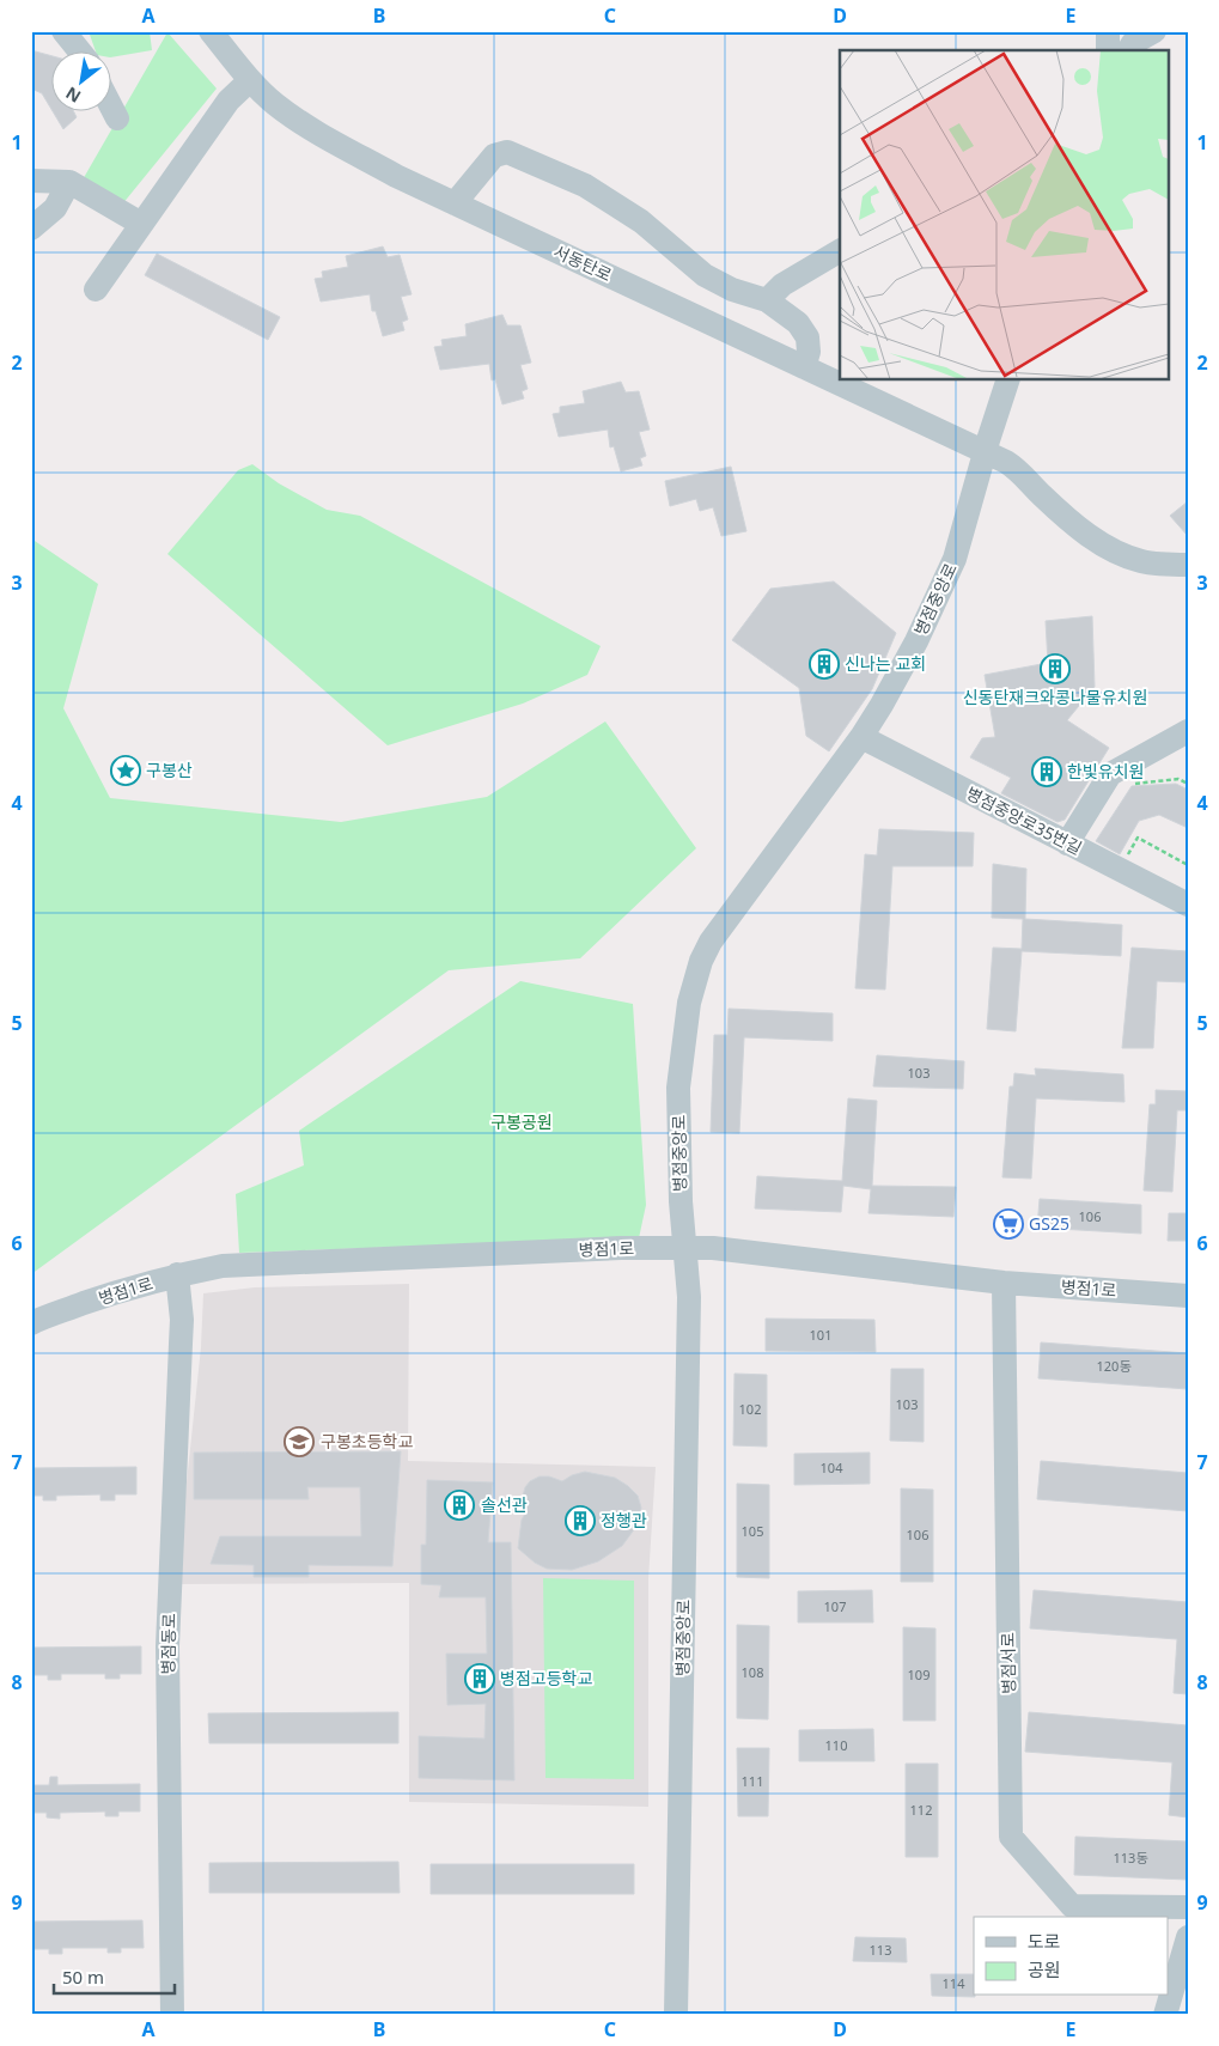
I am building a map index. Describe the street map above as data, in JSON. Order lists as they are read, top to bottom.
{
  "streets": {
    "street": [
      "서동탄로",
      "병점중앙로",
      "병점중앙로35번길",
      "병점1로",
      "병점동로",
      "병점서로"
    ]
  },
  "crossings": [
    ["서동탄로", "병점중앙로"],
    ["병점중앙로", "병점중앙로35번길"],
    ["병점중앙로", "병점1로"],
    ["병점1로", "병점동로"],
    ["병점1로", "병점서로"]
  ],
  "parks": ["구봉공원"],
  "places": {
    "building": [
      "신나는 교회",
      "신동탄재크와콩나물유치원",
      "한빛유치원",
      "솔선관",
      "정행관",
      "병점고등학교"
    ],
    "place": ["구봉산"],
    "supermarket": ["GS25"],
    "school or university": ["구봉초등학교"]
  },
  "house_numbers": [
    "103",
    "106",
    "101",
    "120동",
    "103",
    "102",
    "104",
    "105",
    "106",
    "107",
    "108",
    "109",
    "110",
    "111",
    "112",
    "113동",
    "113",
    "114"
  ],
  "legend": ["도로", "공원"],
  "scale_bar": "50 m",
  "north": "bottom left",
  "grid": {
    "columns": [
      "A",
      "B",
      "C",
      "D",
      "E"
    ],
    "rows": [
      "1",
      "2",
      "3",
      "4",
      "5",
      "6",
      "7",
      "8",
      "9"
    ]
  }
}
